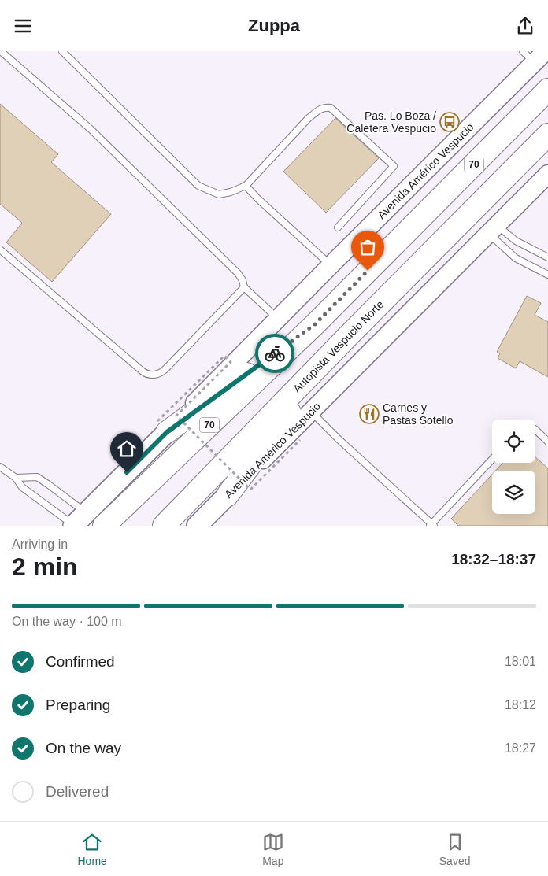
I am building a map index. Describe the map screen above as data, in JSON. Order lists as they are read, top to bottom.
{
  "streets": {
    "highway": ["70", "Autopista Vespucio Norte"],
    "main road": ["Avenida Américo Vespucio"]
  },
  "places": {
    "bus stop": ["Pas. Lo Boza / Caletera Vespucio"],
    "restaurant": ["Carnes y Pastas Sotello"]
  },
  "page": {
    "header": "Zuppa",
    "heading": ["2 min", "Arriving in", "18:32–18:37"],
    "bar": "On the way · 100 m",
    "list": [
      ["Confirmed", "18:01"],
      ["Preparing", "18:12"],
      ["On the way", "18:27"],
      "Delivered"
    ],
    "tabs": ["Home", "Map", "Saved"]
  }
}
